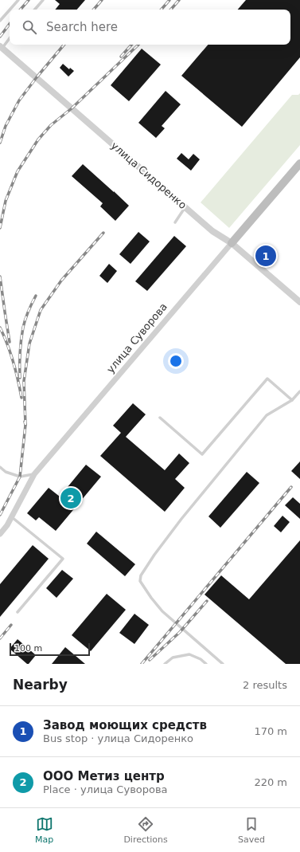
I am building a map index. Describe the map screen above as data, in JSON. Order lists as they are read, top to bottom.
{
  "streets": {
    "main road": ["улица Суворова"],
    "street": ["улица Сидоренко"]
  },
  "crossings": [
    ["улица Сидоренко", "улица Суворова"]
  ],
  "scale_bar": "100 m",
  "page": {
    "search": "Search here",
    "pins": ["1", "2"],
    "scale": "100 m",
    "heading": ["Nearby", "2 results"],
    "list": [
      {
        "mark": "1",
        "name": "Завод моющих средств",
        "note": "Bus stop · улица Сидоренко",
        "value": "170 m"
      },
      {
        "mark": "2",
        "name": "ООО Метиз центр",
        "note": "Place · улица Суворова",
        "value": "220 m"
      }
    ],
    "nav": ["Map", "Directions", "Saved"]
  }
}
